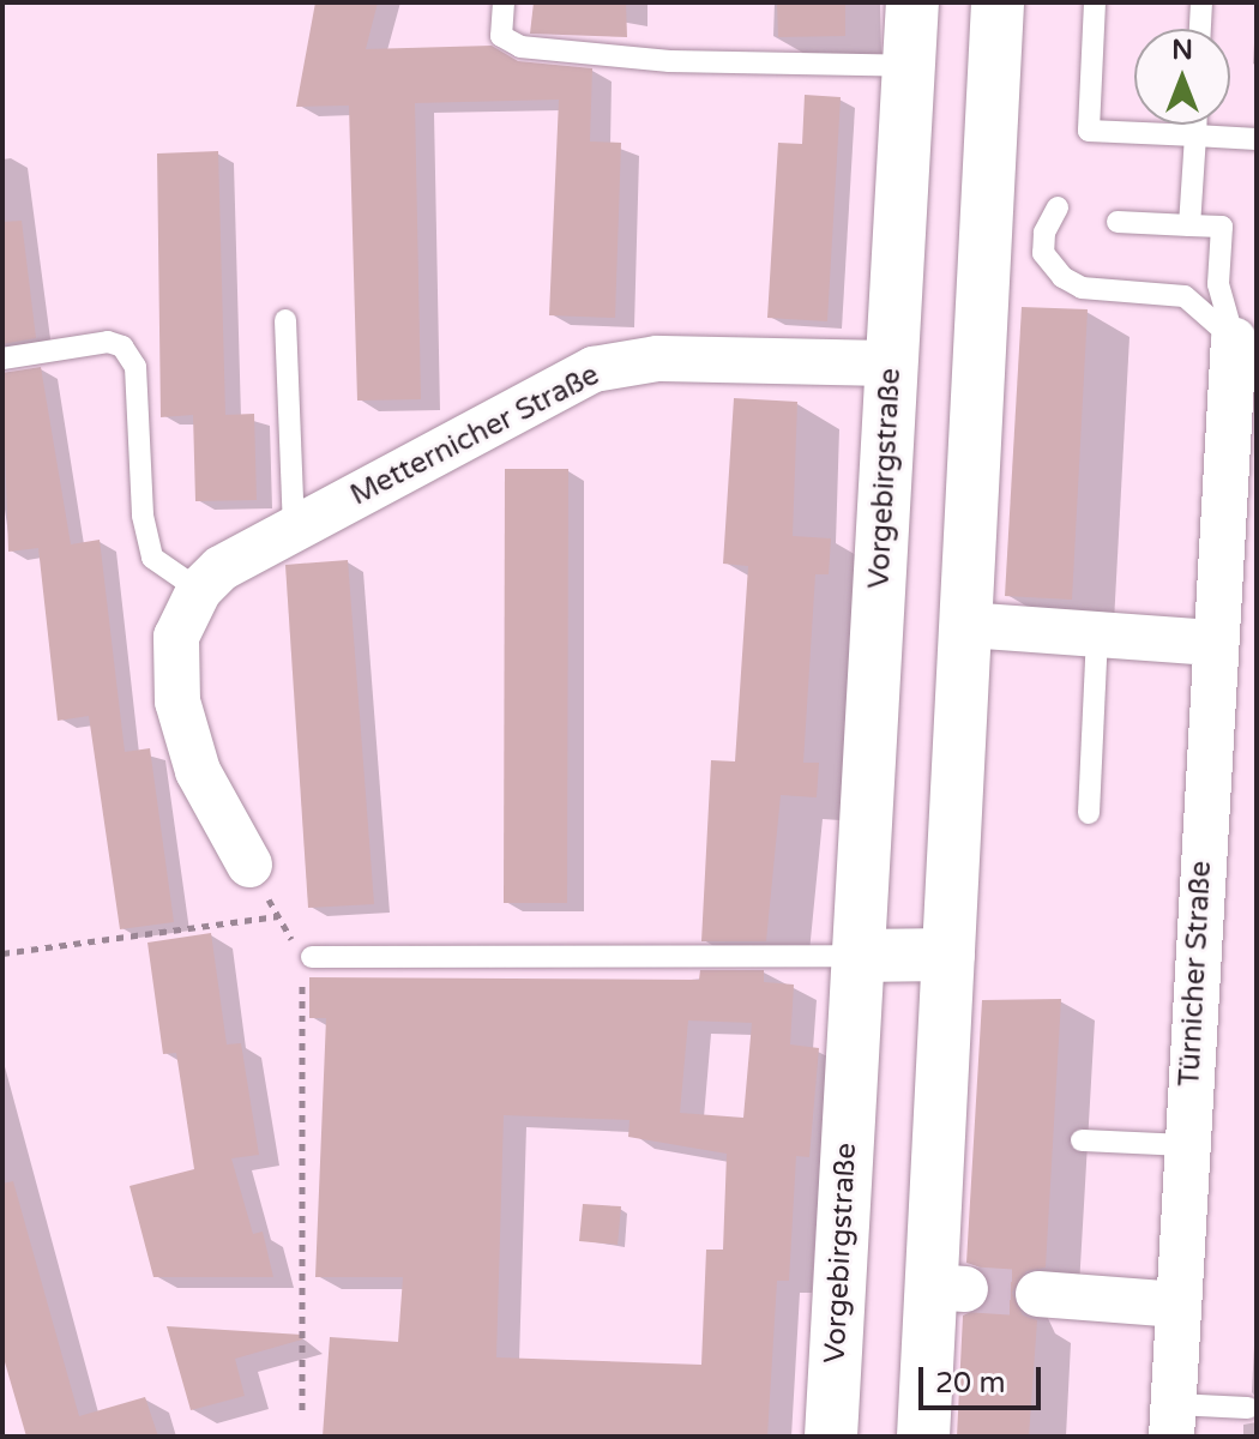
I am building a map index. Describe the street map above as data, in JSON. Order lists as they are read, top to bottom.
{
  "streets": {
    "street": ["Metternicher Straße", "Vorgebirgstraße", "Türnicher Straße"]
  },
  "crossings": [
    ["Metternicher Straße", "Vorgebirgstraße"]
  ],
  "scale_bar": "20 m",
  "north": "top"
}
